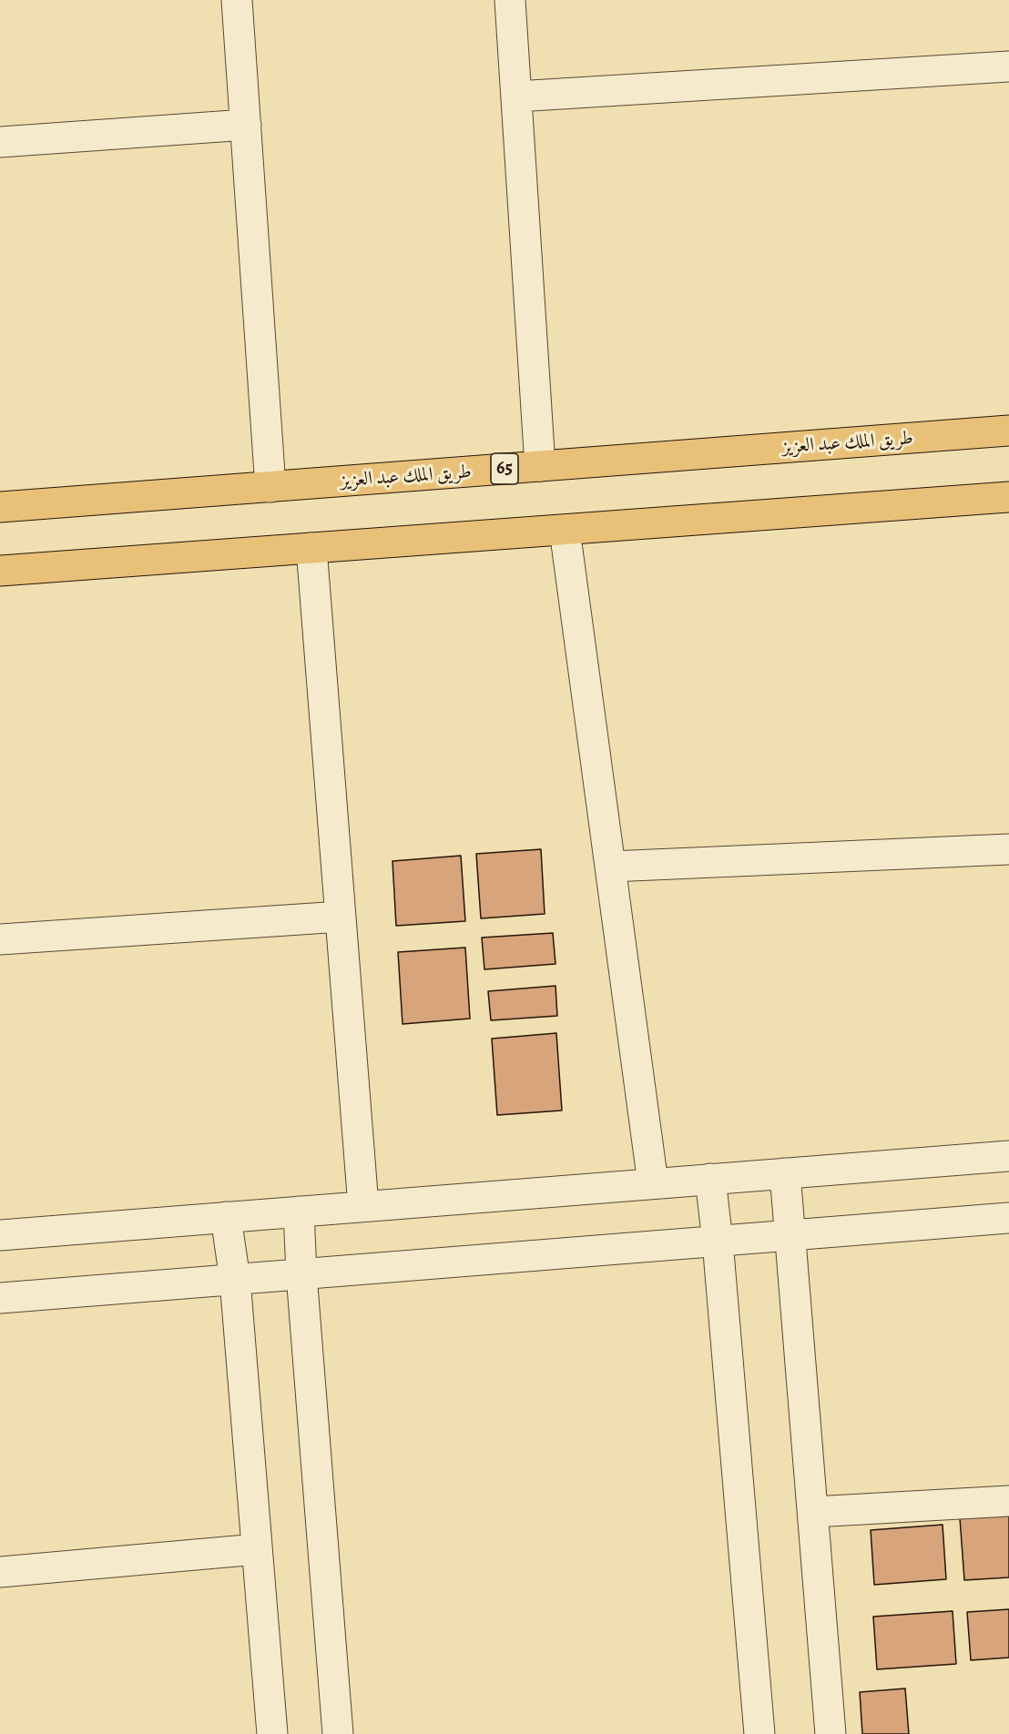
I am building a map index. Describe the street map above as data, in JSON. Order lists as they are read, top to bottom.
{
  "streets": {
    "highway": ["طريق الملك عبد العزيز", "65"]
  }
}
